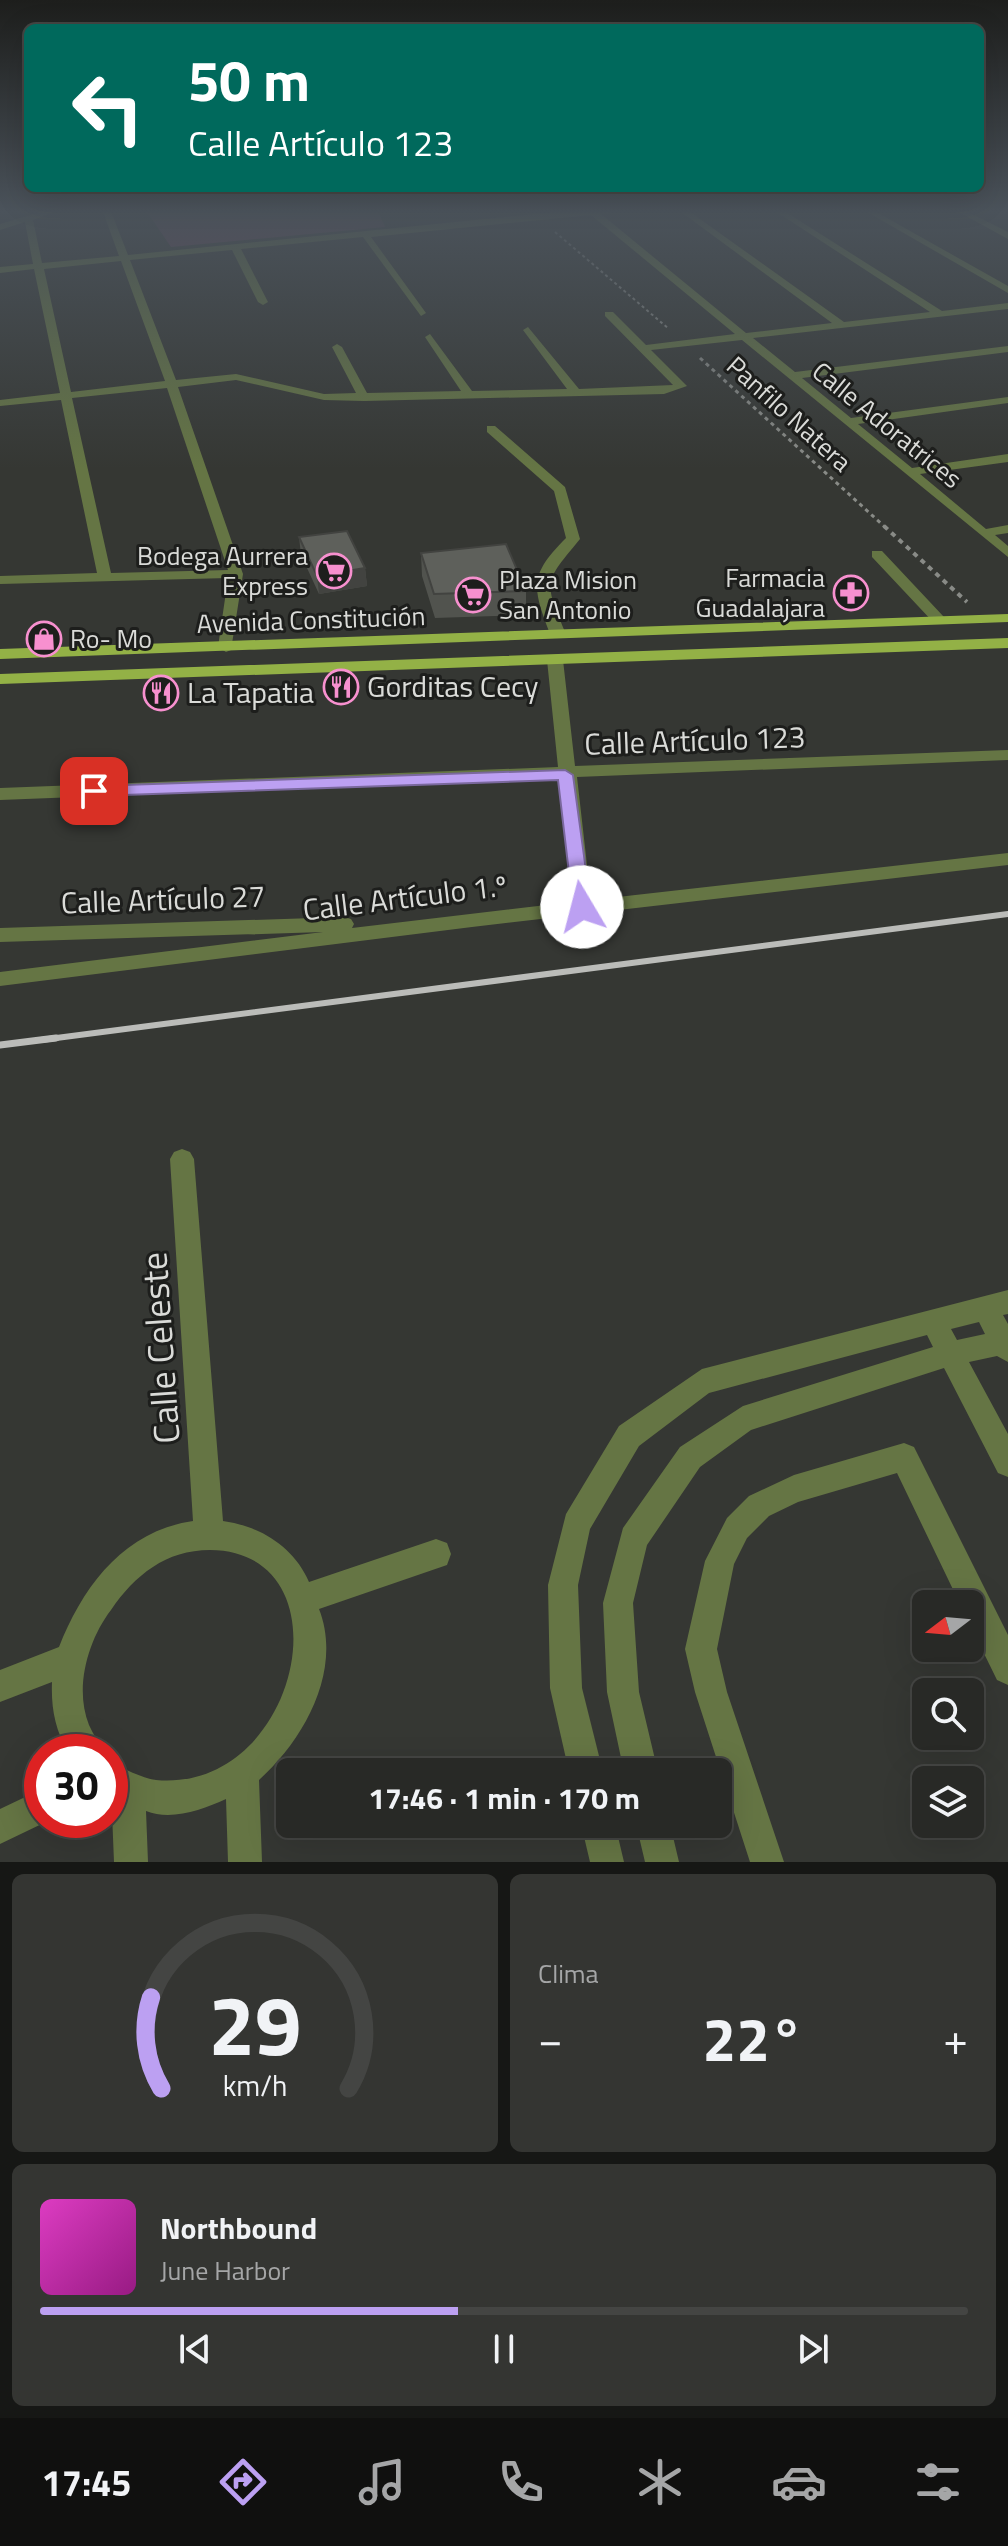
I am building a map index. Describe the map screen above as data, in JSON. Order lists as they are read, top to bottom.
{
  "streets": {
    "main road": ["Avenida Constitución"],
    "street": [
      "Calle Adoratrices",
      "Calle Artículo 123",
      "Calle Artículo 1.º",
      "Calle Artículo 27",
      "Calle Celeste"
    ],
    "path": ["Panfilo Natera"]
  },
  "crossings": [
    ["Panfilo Natera", "Avenida Constitución"],
    ["Calle Artículo 1.º", "Calle Artículo 27"]
  ],
  "places": {
    "supermarket": ["Bodega Aurrera Express", "Plaza Mision San Antonio"],
    "pharmacy": ["Farmacia Guadalajara"],
    "shop": ["Ro- Mo"],
    "restaurant": ["Gorditas Cecy", "La Tapatia"]
  },
  "north": "left",
  "page": {
    "turn": ["50 m", "Calle Artículo 123"],
    "limit": "30",
    "trip": "17:46 · 1 min · 170 m",
    "tile": "Clima",
    "heat": ["−", "22°", "+"],
    "song": ["Northbound", "June Harbor"],
    "tabs": "17:45",
    "gauge": ["29", "km/h"]
  }
}
